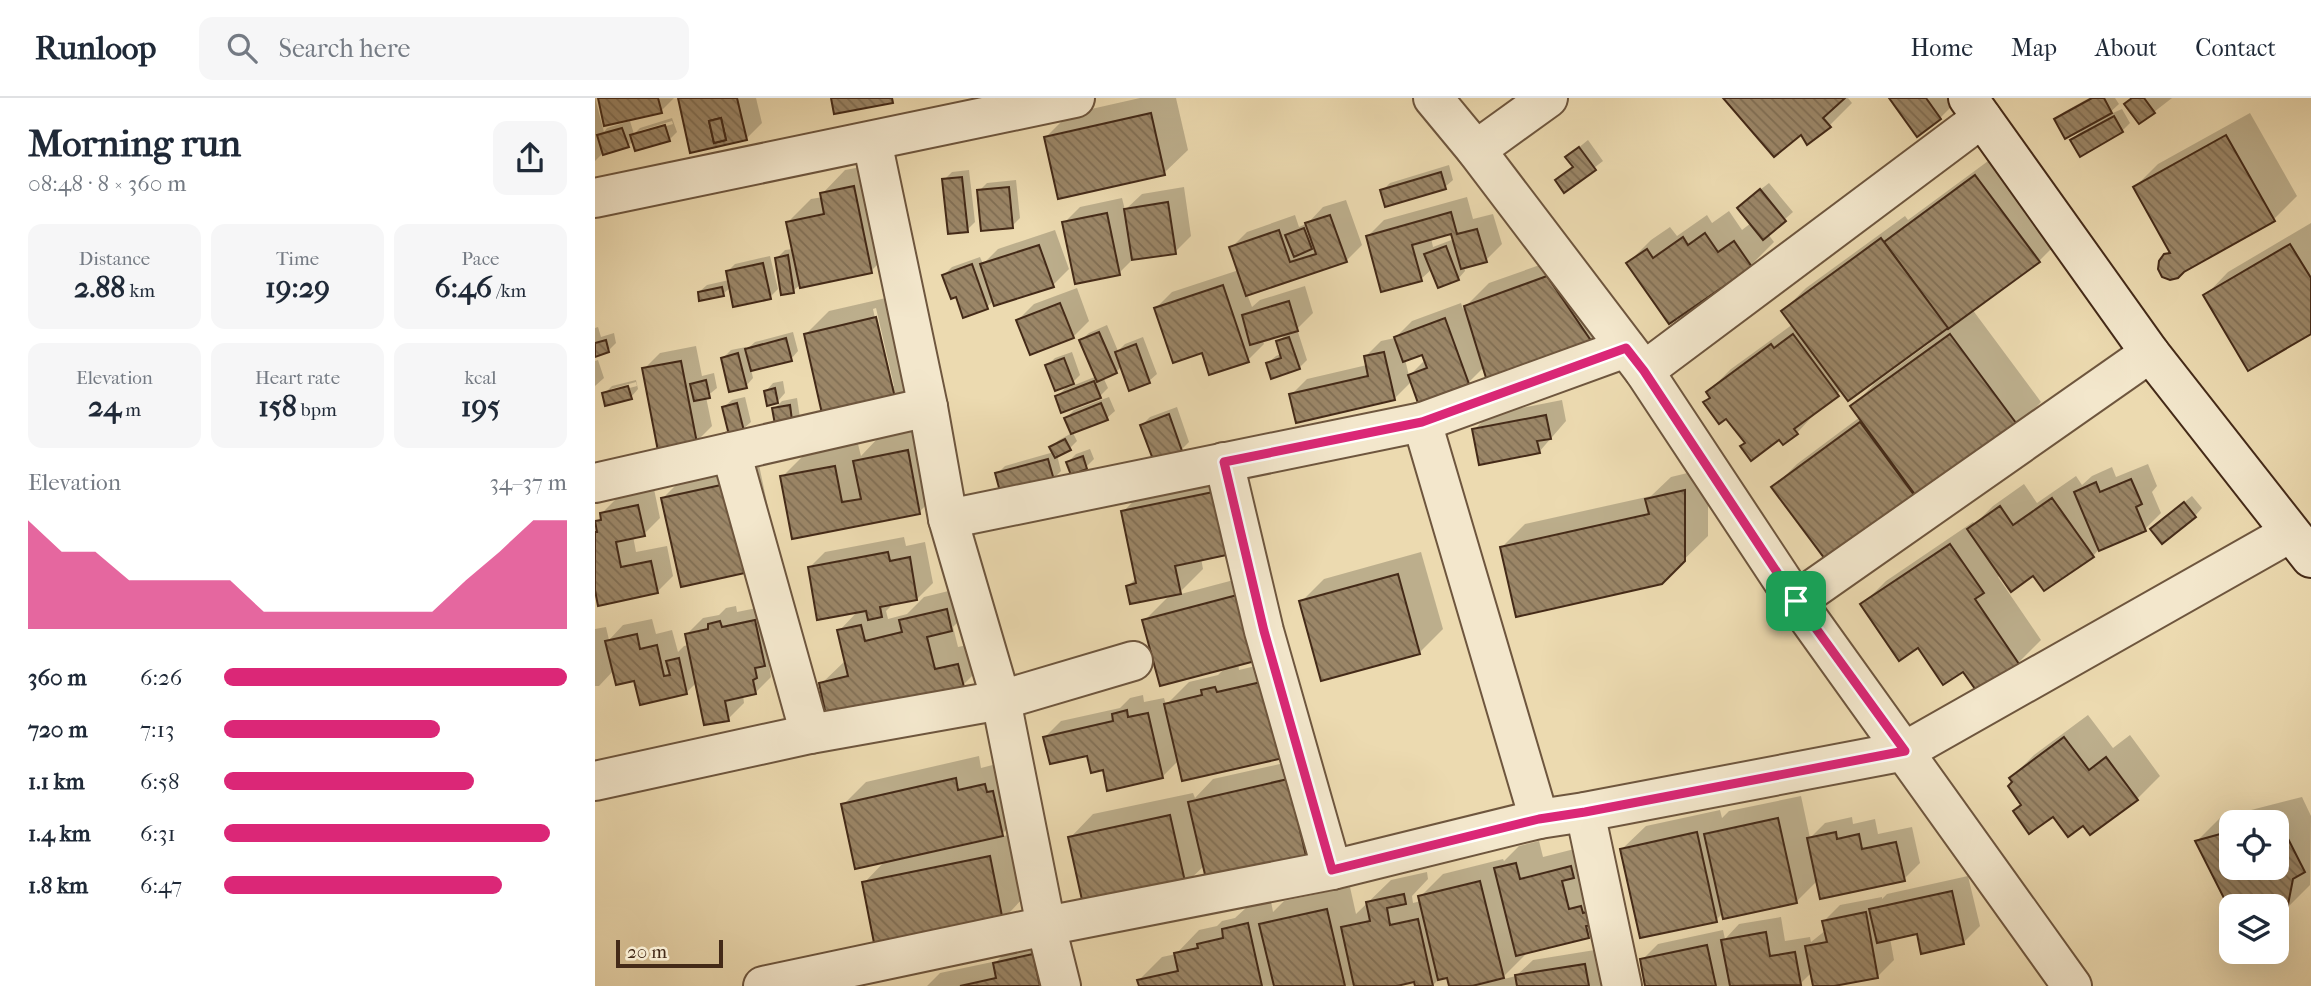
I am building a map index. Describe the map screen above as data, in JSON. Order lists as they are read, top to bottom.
{
  "scale_bar": "20 m",
  "page": {
    "header": "Runloop",
    "search": "Search here",
    "nav": [
      "Home",
      "Map",
      "About",
      "Contact"
    ],
    "heading": ["Morning run", "08:48 · 8 × 360 m"],
    "stats": [
      ["Distance", "2.88 km"],
      ["Time", "19:29"],
      ["Pace", "6:46 /km"],
      ["Elevation", "24 m"],
      ["Heart rate", "158 bpm"],
      ["kcal", "195"]
    ],
    "chart": ["Elevation", "34–37 m"],
    "list": [
      {
        "name": "360 m",
        "note": "6:26"
      },
      {
        "name": "720 m",
        "note": "7:13"
      },
      {
        "name": "1.1 km",
        "note": "6:58"
      },
      {
        "name": "1.4 km",
        "note": "6:31"
      },
      {
        "name": "1.8 km",
        "note": "6:47"
      }
    ],
    "scale": "20 m"
  }
}
